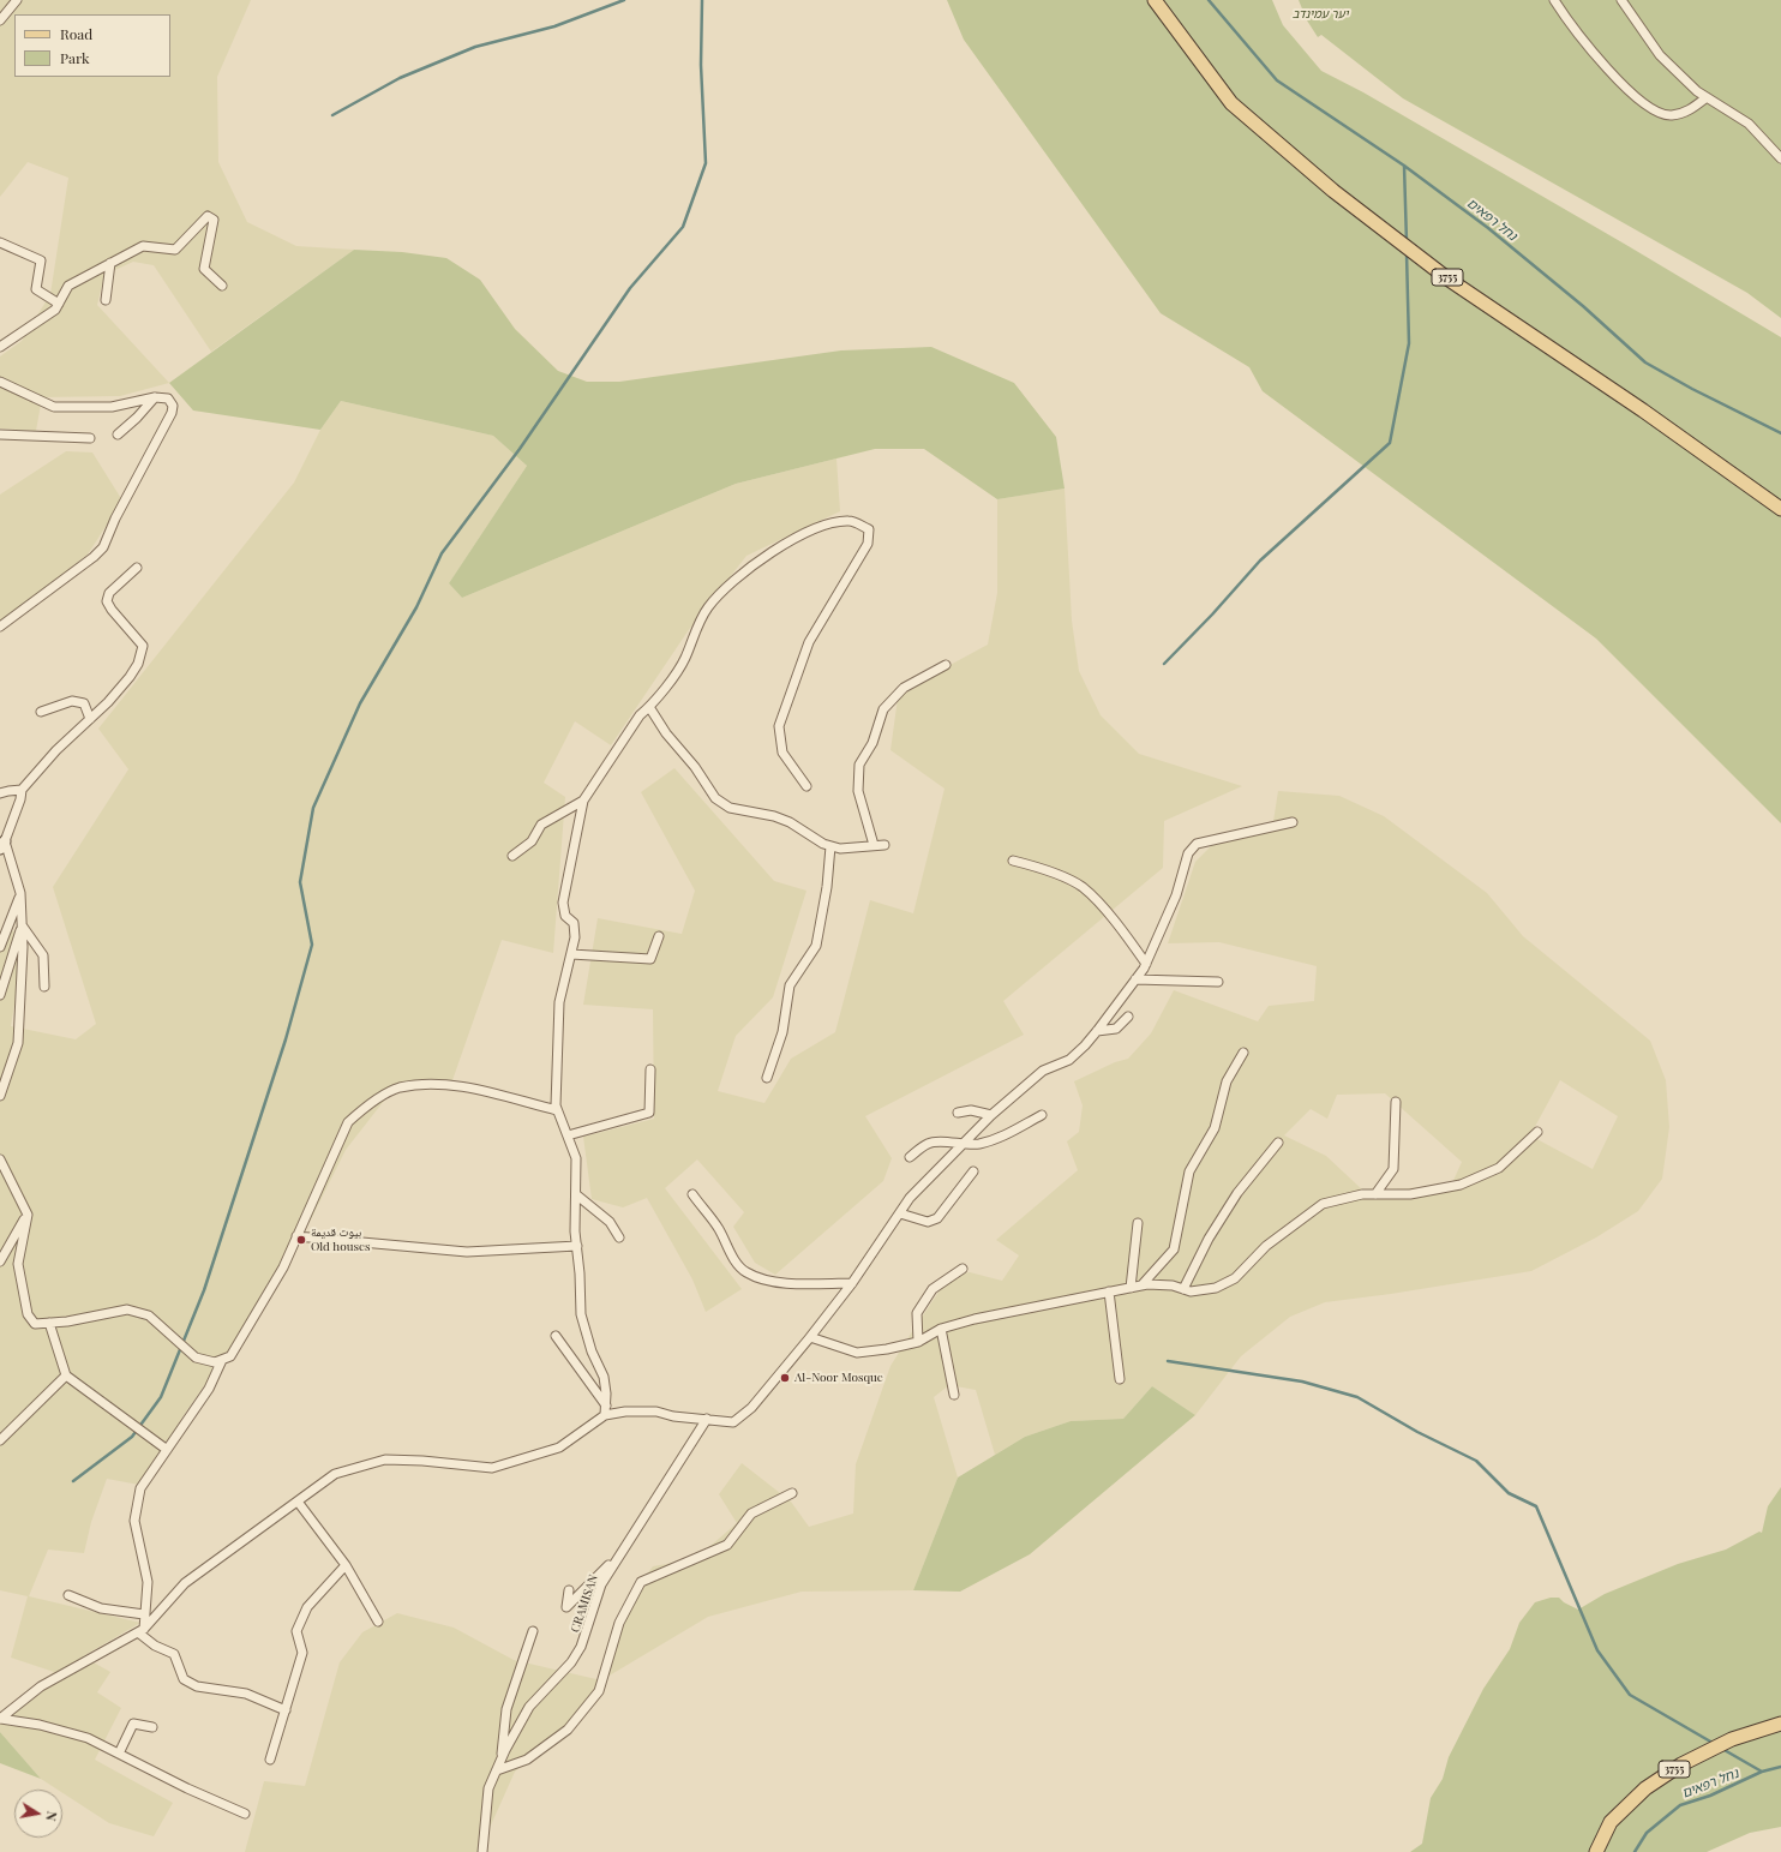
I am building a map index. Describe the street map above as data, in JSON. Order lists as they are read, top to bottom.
{
  "streets": {
    "main road": ["3755"],
    "street": ["CRAMISAN"]
  },
  "water": ["נחל רפאים"],
  "parks": ["יער עמינדב"],
  "places": ["بيوت قديمة Old houses", "Al-Noor Mosque"],
  "legend": ["Road", "Park"],
  "north": "right"
}
